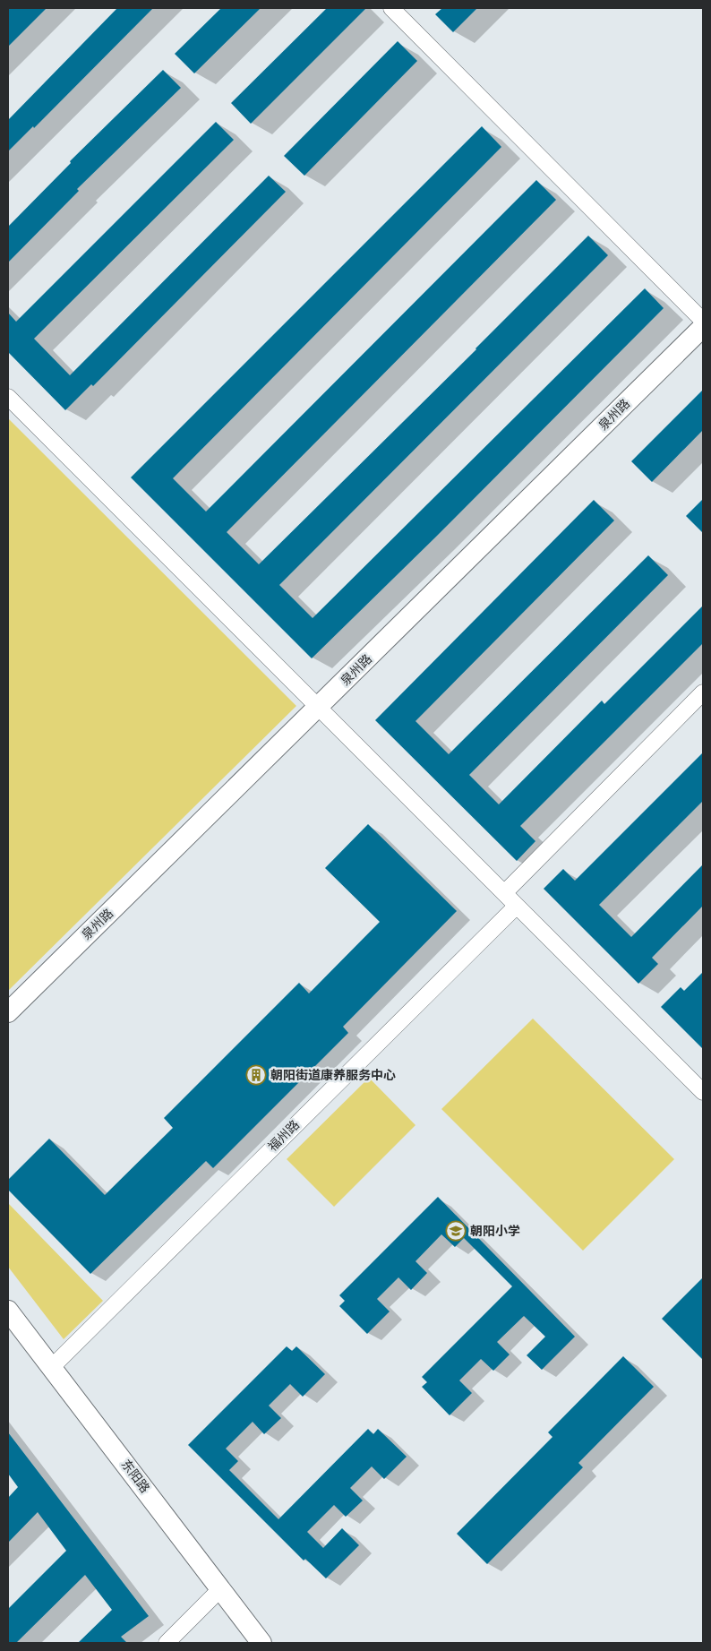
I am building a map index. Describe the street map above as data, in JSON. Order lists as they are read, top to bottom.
{
  "streets": {
    "street": ["泉州路", "福州路", "东阳路"]
  },
  "crossings": [
    ["福州路", "东阳路"]
  ],
  "places": {
    "building": ["朝阳街道康养服务中心"],
    "school or university": ["朝阳小学"]
  }
}
